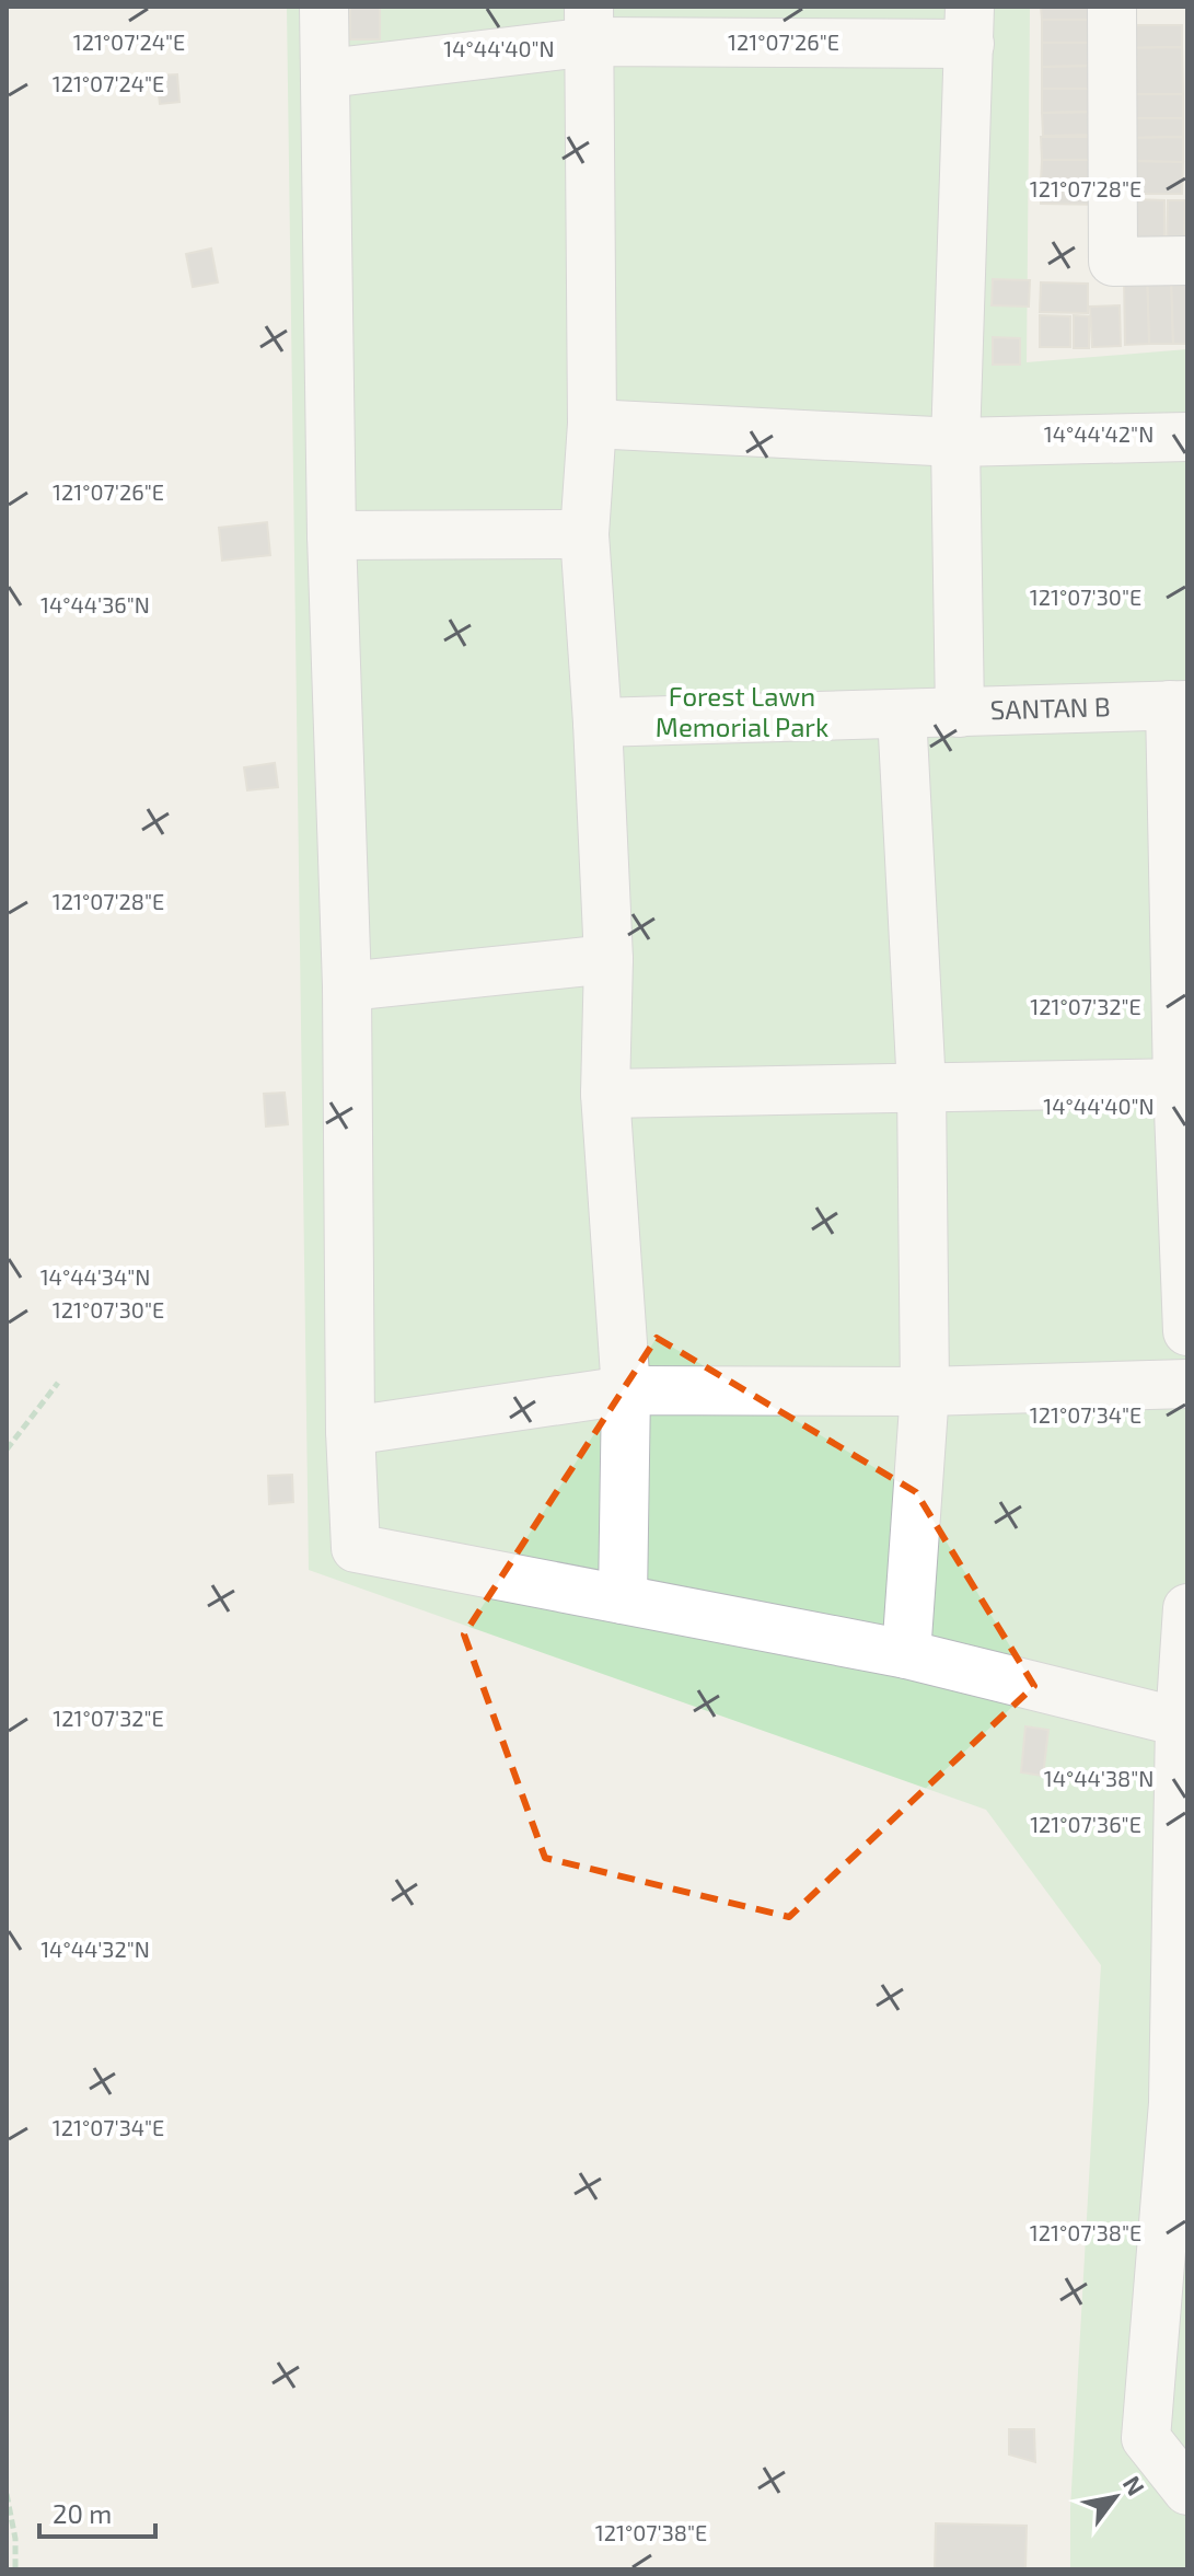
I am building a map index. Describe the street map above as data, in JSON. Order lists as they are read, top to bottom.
{
  "streets": {
    "street": ["SANTAN B"]
  },
  "parks": ["Forest Lawn Memorial Park"],
  "scale_bar": "20 m",
  "north": "top right",
  "coordinates": [
    "121°07'24\"E",
    "121°07'26\"E",
    "14°44'40\"N",
    "121°07'28\"E",
    "14°44'42\"N",
    "121°07'30\"E",
    "14°44'36\"N",
    "121°07'32\"E",
    "14°44'34\"N",
    "121°07'34\"E",
    "14°44'38\"N",
    "121°07'36\"E",
    "14°44'32\"N",
    "121°07'38\"E"
  ]
}
